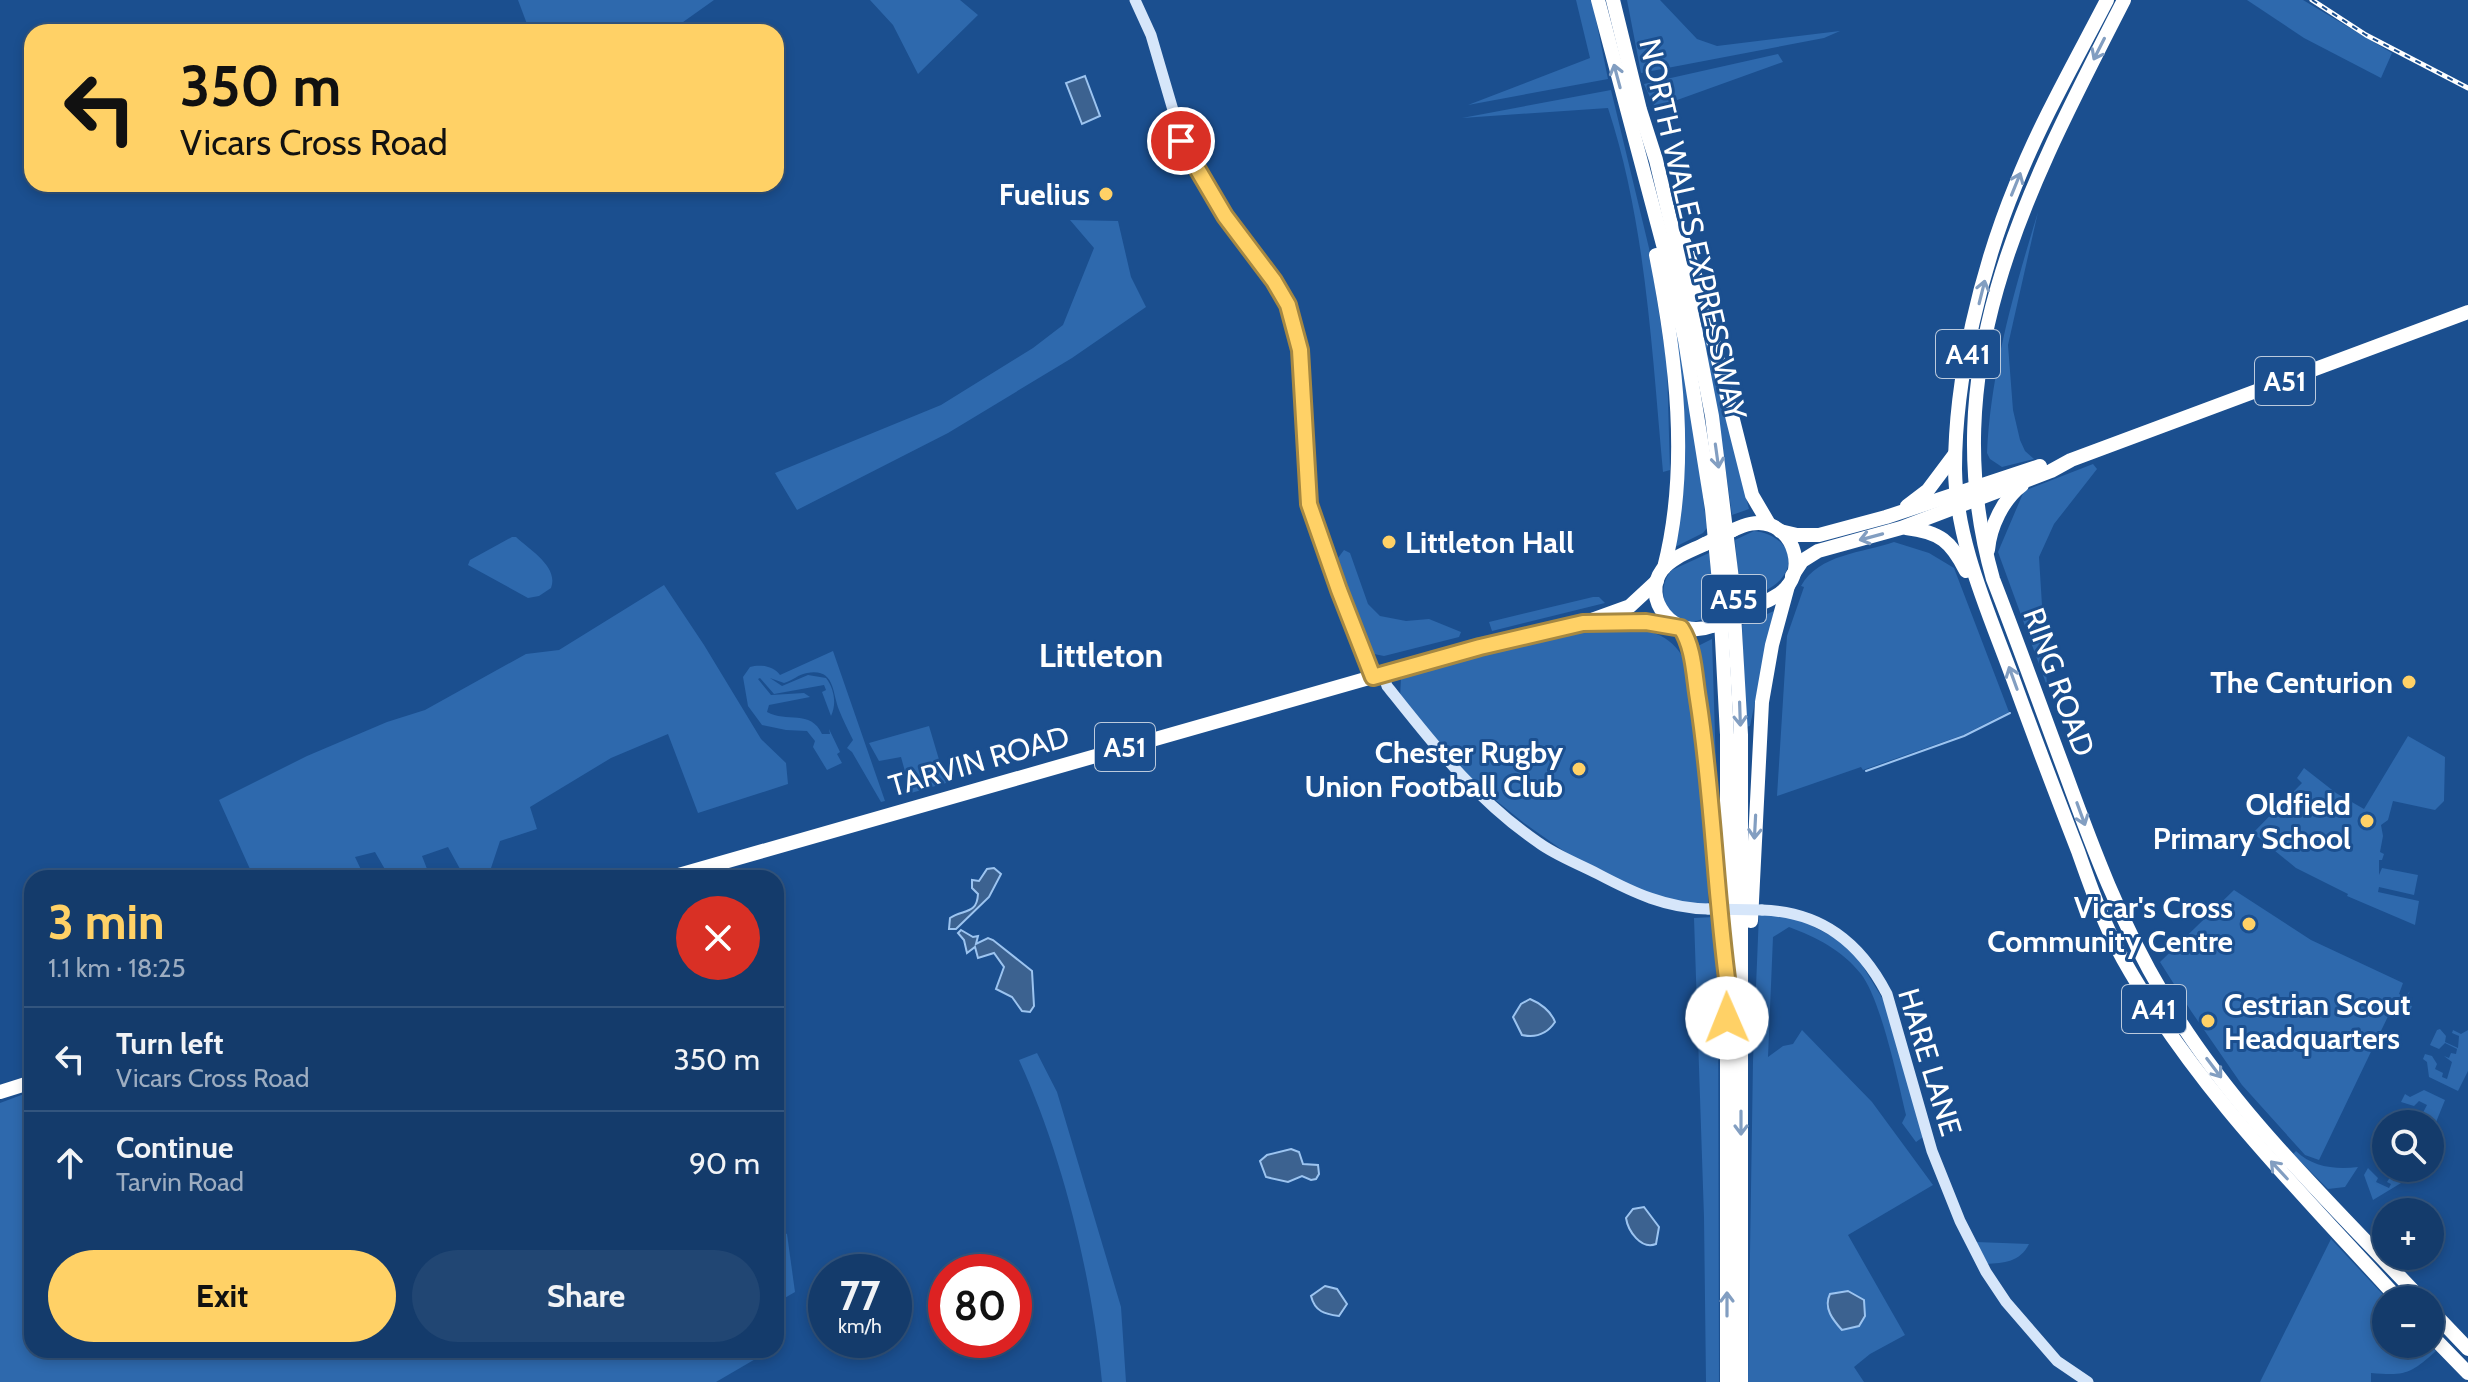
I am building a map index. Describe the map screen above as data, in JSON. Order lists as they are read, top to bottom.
{
  "streets": {
    "highway": [
      "NORTH WALES EXPRESSWAY",
      "A41",
      "A51",
      "A55",
      "RING ROAD",
      "TARVIN ROAD"
    ],
    "street": ["HARE LANE"]
  },
  "crossings": [
    ["A51", "RING ROAD"],
    ["A51", "TARVIN ROAD"],
    ["TARVIN ROAD", "HARE LANE"]
  ],
  "districts": ["Littleton"],
  "places": [
    "Fuelius",
    "Littleton Hall",
    "The Centurion",
    "Chester Rugby Union Football Club",
    "Oldfield Primary School",
    "Vicar's Cross Community Centre",
    "Cestrian Scout Headquarters"
  ],
  "page": {
    "turn": ["350 m", "Vicars Cross Road"],
    "heading": ["3 min", "1.1 km · 18:25"],
    "list": [
      {
        "name": "Turn left",
        "note": "Vicars Cross Road",
        "value": "350 m"
      },
      {
        "name": "Continue",
        "note": "Tarvin Road",
        "value": "90 m"
      }
    ],
    "map_buttons": ["+", "−"],
    "buttons": ["Exit", "Share"],
    "speed": "77 km/h",
    "limit": "80"
  }
}
